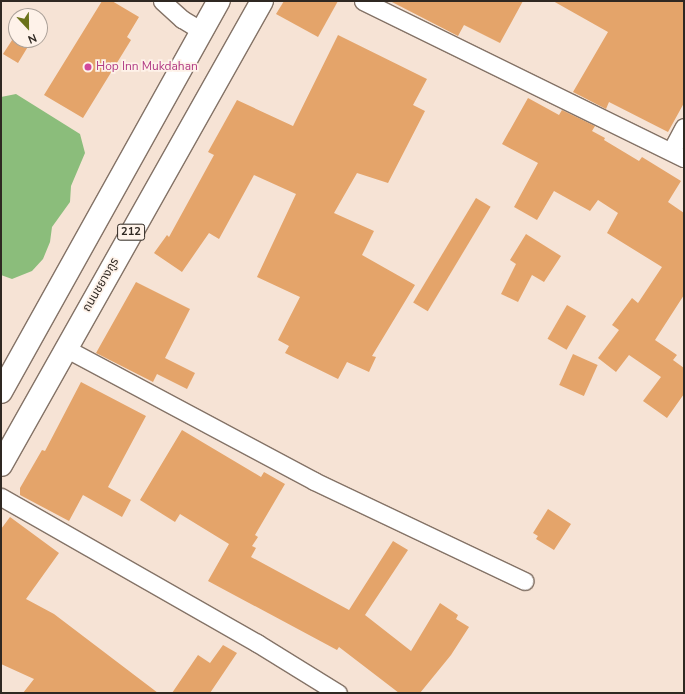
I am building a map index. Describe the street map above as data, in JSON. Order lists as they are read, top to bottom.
{
  "streets": {
    "main road": ["212", "ถนนชยางกูร"]
  },
  "places": ["Hop Inn Mukdahan"],
  "north": "bottom"
}
